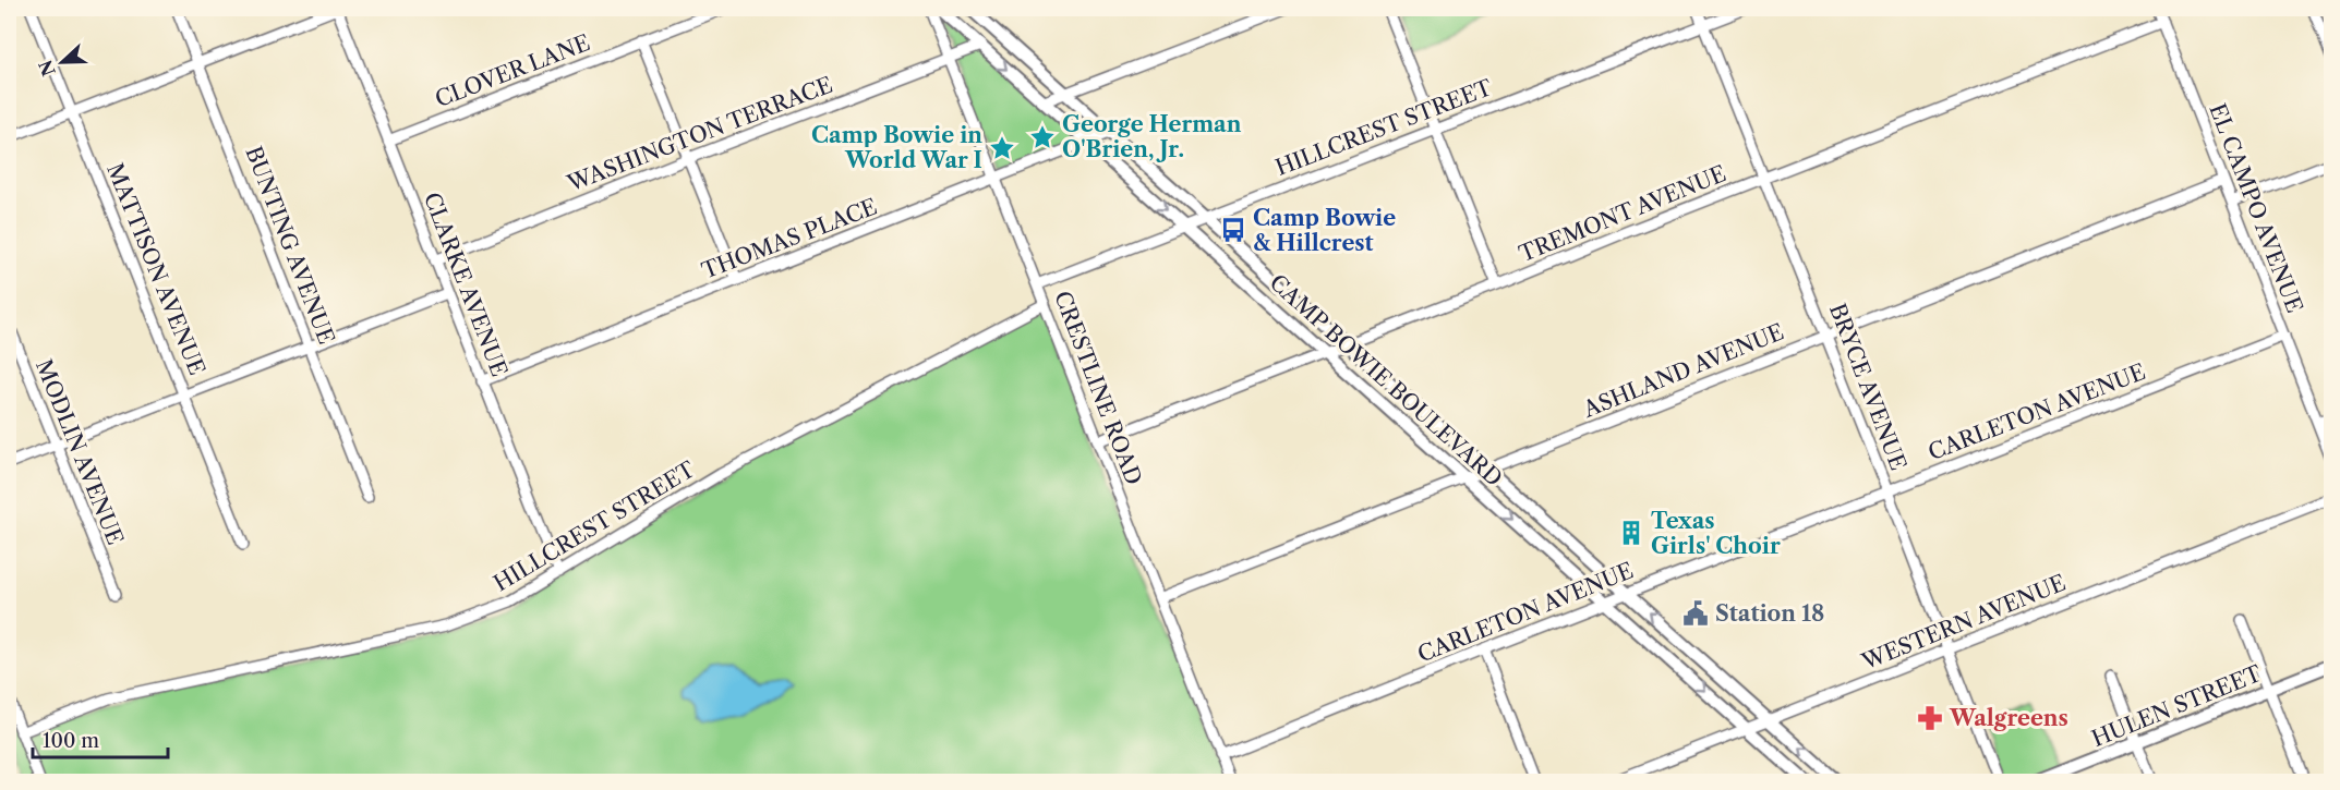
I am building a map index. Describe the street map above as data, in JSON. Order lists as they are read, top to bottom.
{
  "streets": {
    "main road": ["CAMP BOWIE BOULEVARD", "HULEN STREET"],
    "street": [
      "CLOVER LANE",
      "HILLCREST STREET",
      "WASHINGTON TERRACE",
      "EL CAMPO AVENUE",
      "TREMONT AVENUE",
      "THOMAS PLACE",
      "BUNTING AVENUE",
      "MATTISON AVENUE",
      "CLARKE AVENUE",
      "ASHLAND AVENUE",
      "BRYCE AVENUE",
      "CRESTLINE ROAD",
      "CARLETON AVENUE",
      "MODLIN AVENUE",
      "WESTERN AVENUE"
    ]
  },
  "crossings": [
    ["CLOVER LANE", "CLARKE AVENUE"],
    ["HILLCREST STREET", "CLARKE AVENUE"],
    ["HILLCREST STREET", "CAMP BOWIE BOULEVARD"],
    ["HILLCREST STREET", "BRYCE AVENUE"],
    ["HILLCREST STREET", "CRESTLINE ROAD"],
    ["WASHINGTON TERRACE", "CLARKE AVENUE"],
    ["WASHINGTON TERRACE", "CAMP BOWIE BOULEVARD"],
    ["WASHINGTON TERRACE", "CRESTLINE ROAD"],
    ["EL CAMPO AVENUE", "TREMONT AVENUE"],
    ["EL CAMPO AVENUE", "ASHLAND AVENUE"],
    ["EL CAMPO AVENUE", "CARLETON AVENUE"],
    ["TREMONT AVENUE", "CAMP BOWIE BOULEVARD"],
    ["TREMONT AVENUE", "BRYCE AVENUE"],
    ["TREMONT AVENUE", "CRESTLINE ROAD"],
    ["THOMAS PLACE", "CLARKE AVENUE"],
    ["THOMAS PLACE", "CAMP BOWIE BOULEVARD"],
    ["THOMAS PLACE", "CRESTLINE ROAD"],
    ["ASHLAND AVENUE", "CAMP BOWIE BOULEVARD"],
    ["ASHLAND AVENUE", "BRYCE AVENUE"],
    ["ASHLAND AVENUE", "CRESTLINE ROAD"],
    ["CAMP BOWIE BOULEVARD", "CARLETON AVENUE"],
    ["CAMP BOWIE BOULEVARD", "WESTERN AVENUE"],
    ["BRYCE AVENUE", "CARLETON AVENUE"],
    ["BRYCE AVENUE", "WESTERN AVENUE"],
    ["CRESTLINE ROAD", "CARLETON AVENUE"]
  ],
  "places": {
    "place": ["George Herman O'Brien, Jr.", "Camp Bowie in World War I"],
    "bus stop": ["Camp Bowie & Hillcrest"],
    "building": ["Texas Girls' Choir"],
    "public building": ["Station 18"],
    "pharmacy": ["Walgreens"]
  },
  "scale_bar": "100 m",
  "north": "left"
}
